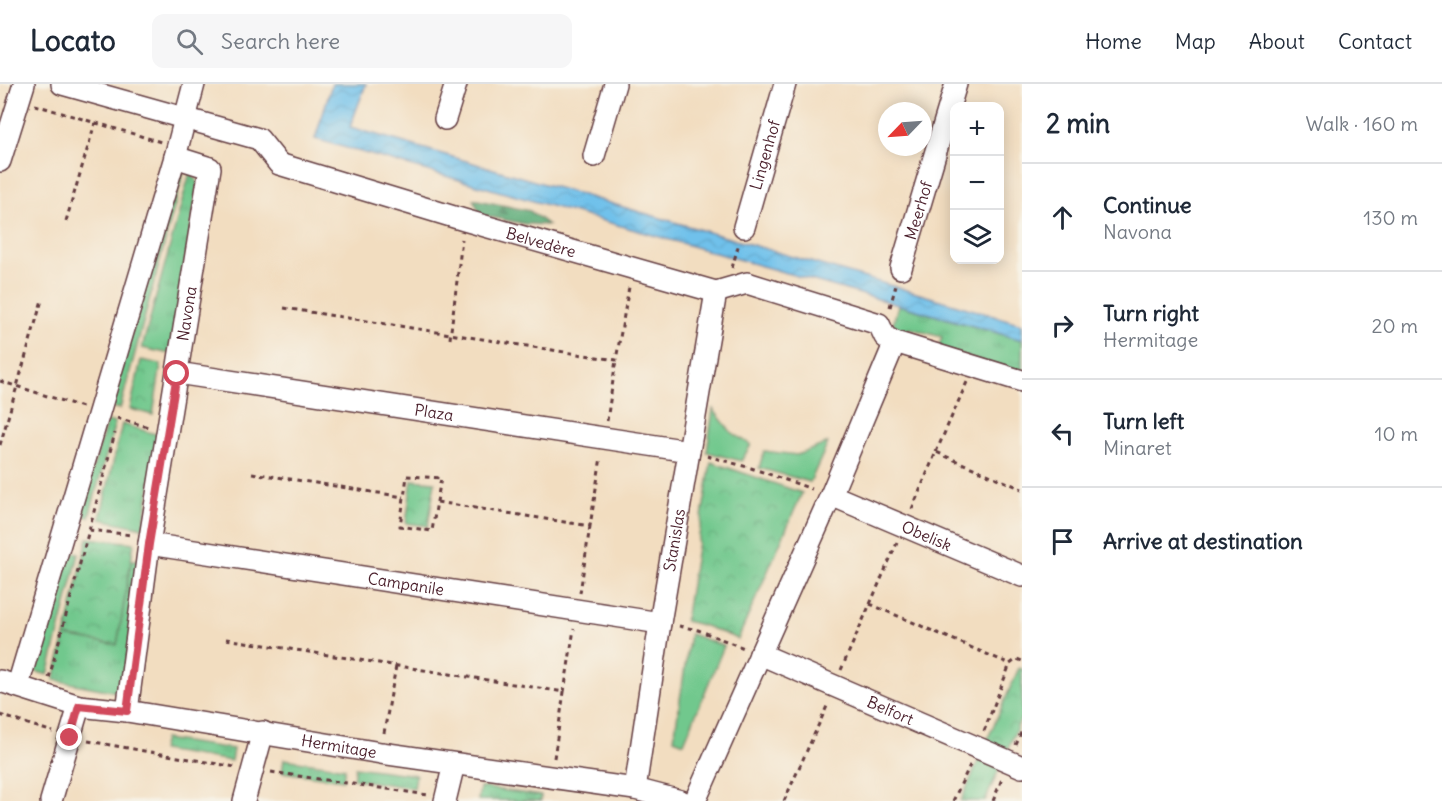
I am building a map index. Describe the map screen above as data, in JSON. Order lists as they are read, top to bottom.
{
  "streets": {
    "street": [
      "Lingenhof",
      "Meerhof",
      "Belvedère",
      "Navona",
      "Plaza",
      "Obelisk",
      "Stanislas",
      "Campanile",
      "Belfort",
      "Hermitage"
    ]
  },
  "crossings": [
    ["Belvedère", "Stanislas"],
    ["Navona", "Plaza"],
    ["Navona", "Campanile"],
    ["Navona", "Hermitage"],
    ["Plaza", "Stanislas"],
    ["Stanislas", "Campanile"],
    ["Stanislas", "Hermitage"]
  ],
  "north": "bottom left",
  "page": {
    "header": "Locato",
    "search": "Search here",
    "nav": [
      "Home",
      "Map",
      "About",
      "Contact"
    ],
    "heading": ["2 min", "Walk · 160 m"],
    "map_buttons": ["+", "−"],
    "list": [
      ["Continue", "Navona", "130 m"],
      ["Turn right", "Hermitage", "20 m"],
      ["Turn left", "Minaret", "10 m"],
      "Arrive at destination"
    ]
  }
}
